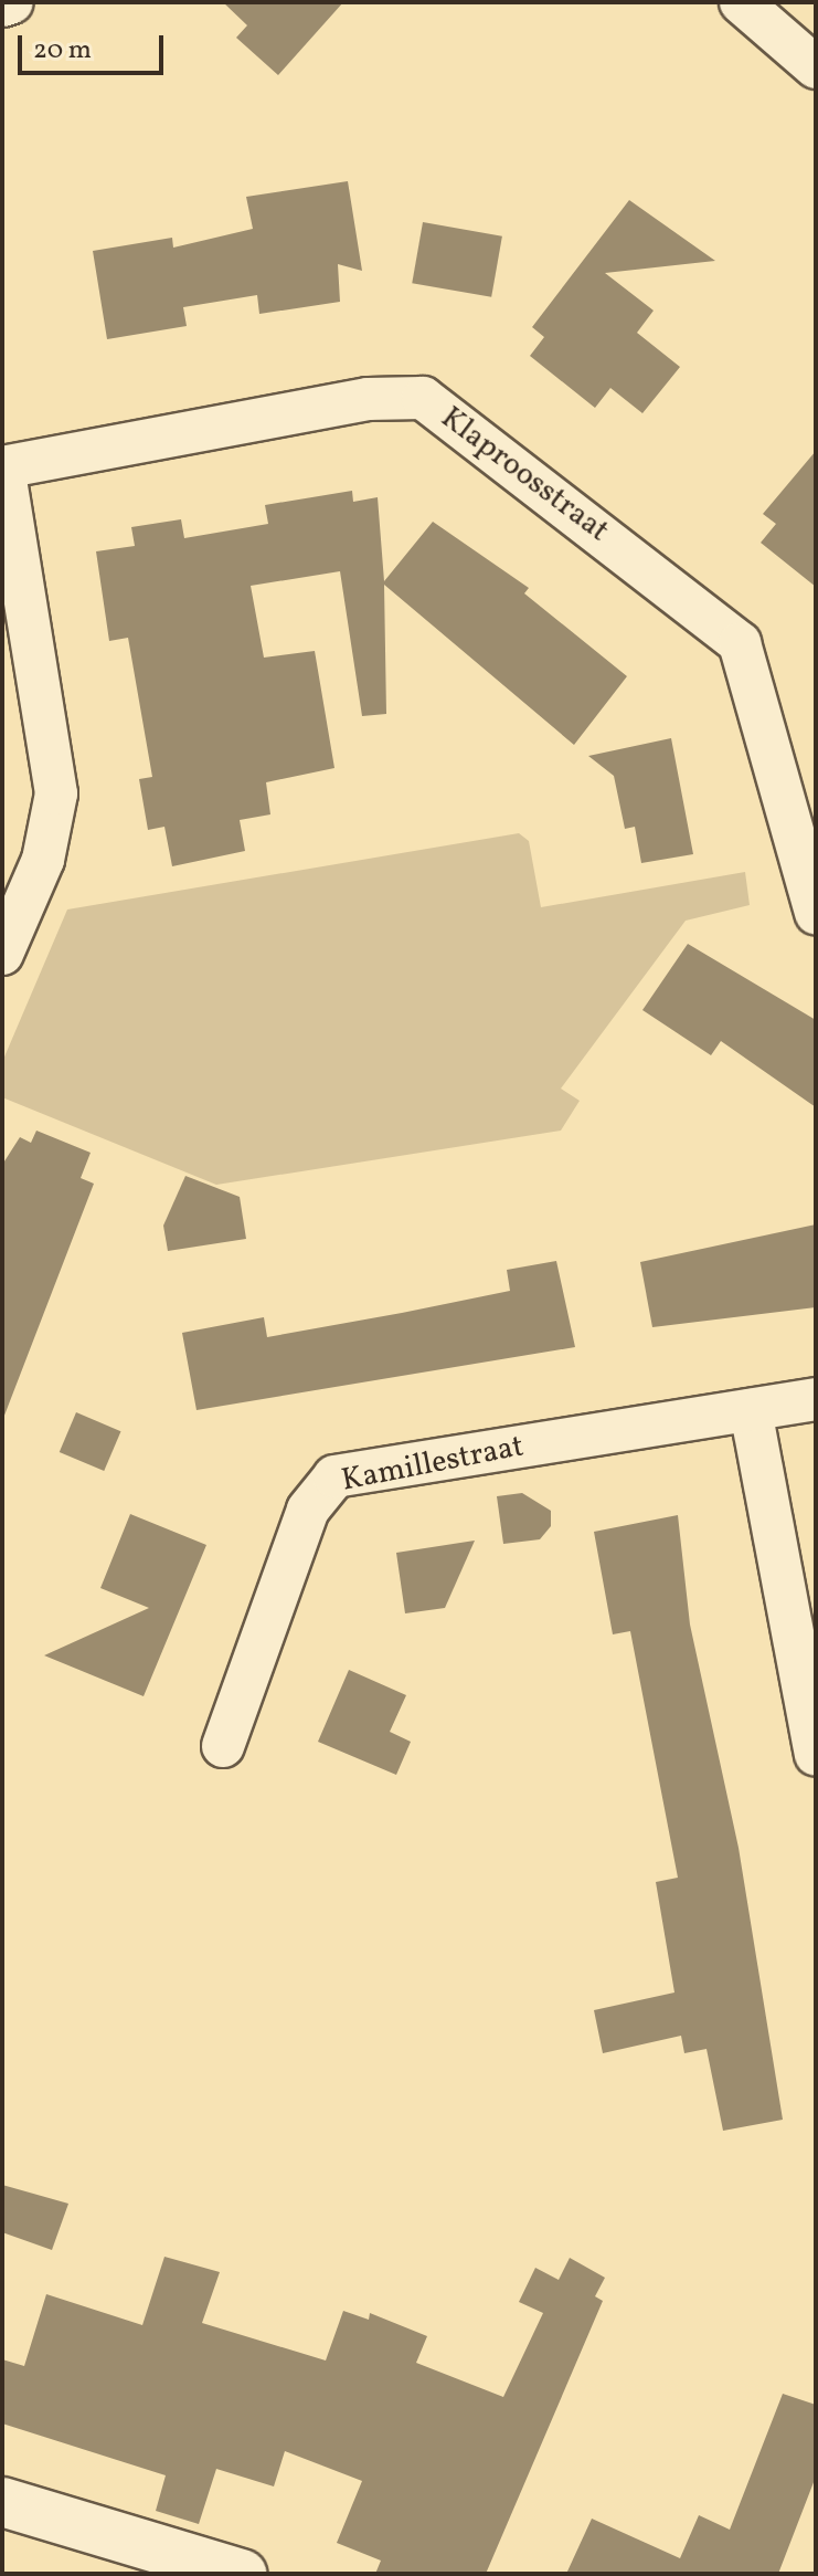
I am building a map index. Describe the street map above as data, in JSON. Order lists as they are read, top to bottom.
{
  "streets": {
    "street": ["Klaproosstraat", "Kamillestraat"]
  },
  "scale_bar": "20 m"
}
